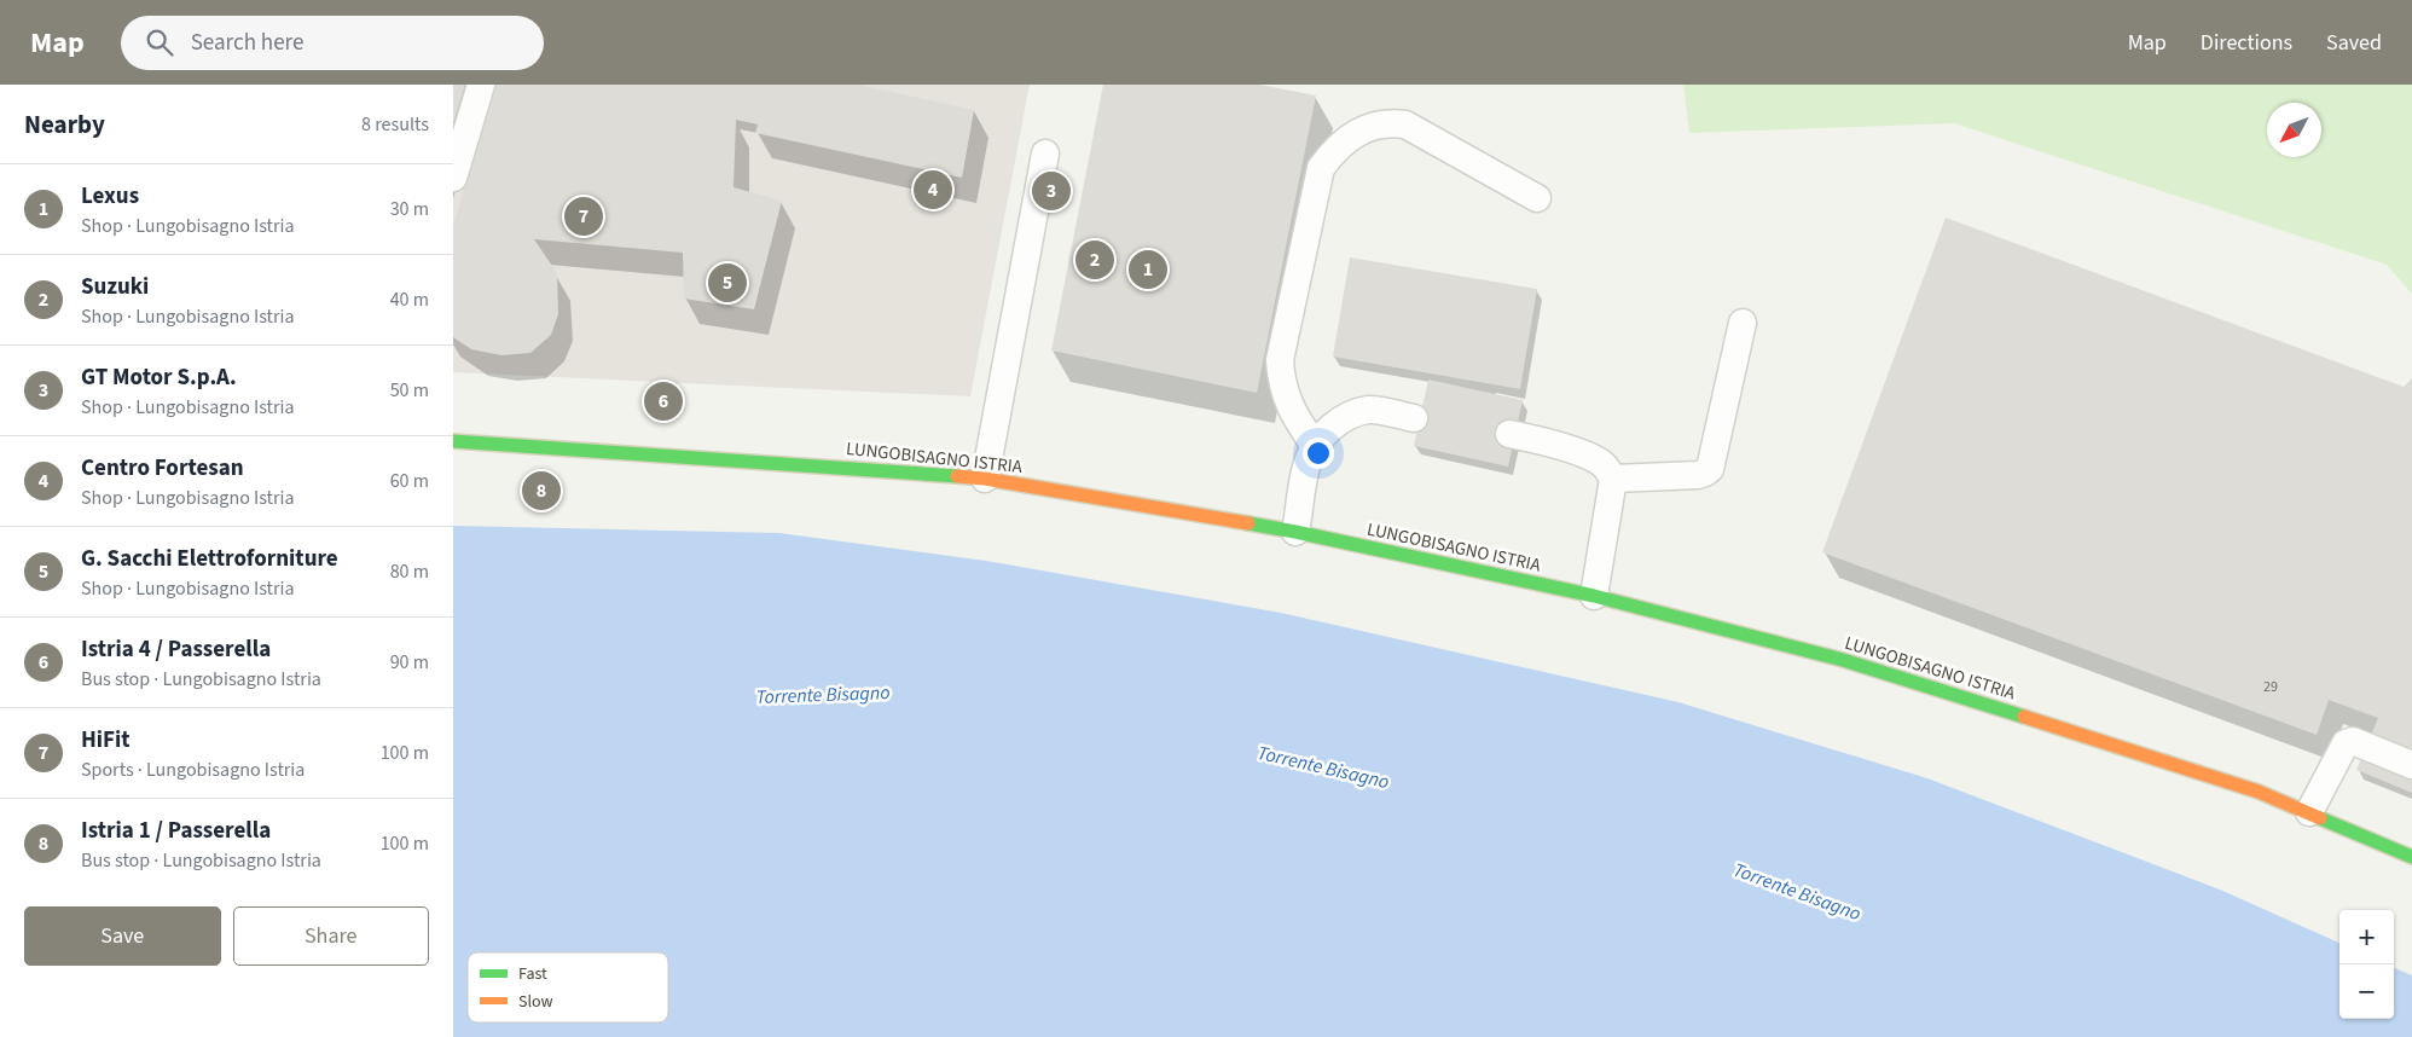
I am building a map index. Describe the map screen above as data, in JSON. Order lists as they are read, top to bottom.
{
  "streets": {
    "main road": ["LUNGOBISAGNO ISTRIA"]
  },
  "water": ["Torrente Bisagno"],
  "house_numbers": ["29"],
  "legend": ["Fast", "Slow"],
  "north": "bottom left",
  "page": {
    "header": "Map",
    "search": "Search here",
    "nav": ["Map", "Directions", "Saved"],
    "heading": ["Nearby", "8 results"],
    "list": [
      {
        "mark": "1",
        "name": "Lexus",
        "note": "Shop · Lungobisagno Istria",
        "value": "30 m"
      },
      {
        "mark": "2",
        "name": "Suzuki",
        "note": "Shop · Lungobisagno Istria",
        "value": "40 m"
      },
      {
        "mark": "3",
        "name": "GT Motor S.p.A.",
        "note": "Shop · Lungobisagno Istria",
        "value": "50 m"
      },
      {
        "mark": "4",
        "name": "Centro Fortesan",
        "note": "Shop · Lungobisagno Istria",
        "value": "60 m"
      },
      {
        "mark": "5",
        "name": "G. Sacchi Elettroforniture",
        "note": "Shop · Lungobisagno Istria",
        "value": "80 m"
      },
      {
        "mark": "6",
        "name": "Istria 4 / Passerella",
        "note": "Bus stop · Lungobisagno Istria",
        "value": "90 m"
      },
      {
        "mark": "7",
        "name": "HiFit",
        "note": "Sports · Lungobisagno Istria",
        "value": "100 m"
      },
      {
        "mark": "8",
        "name": "Istria 1 / Passerella",
        "note": "Bus stop · Lungobisagno Istria",
        "value": "100 m"
      }
    ],
    "pins": [
      "4",
      "3",
      "7",
      "2",
      "1",
      "5",
      "6",
      "8"
    ],
    "buttons": ["Save", "Share"],
    "map_buttons": ["+", "−"]
  }
}
